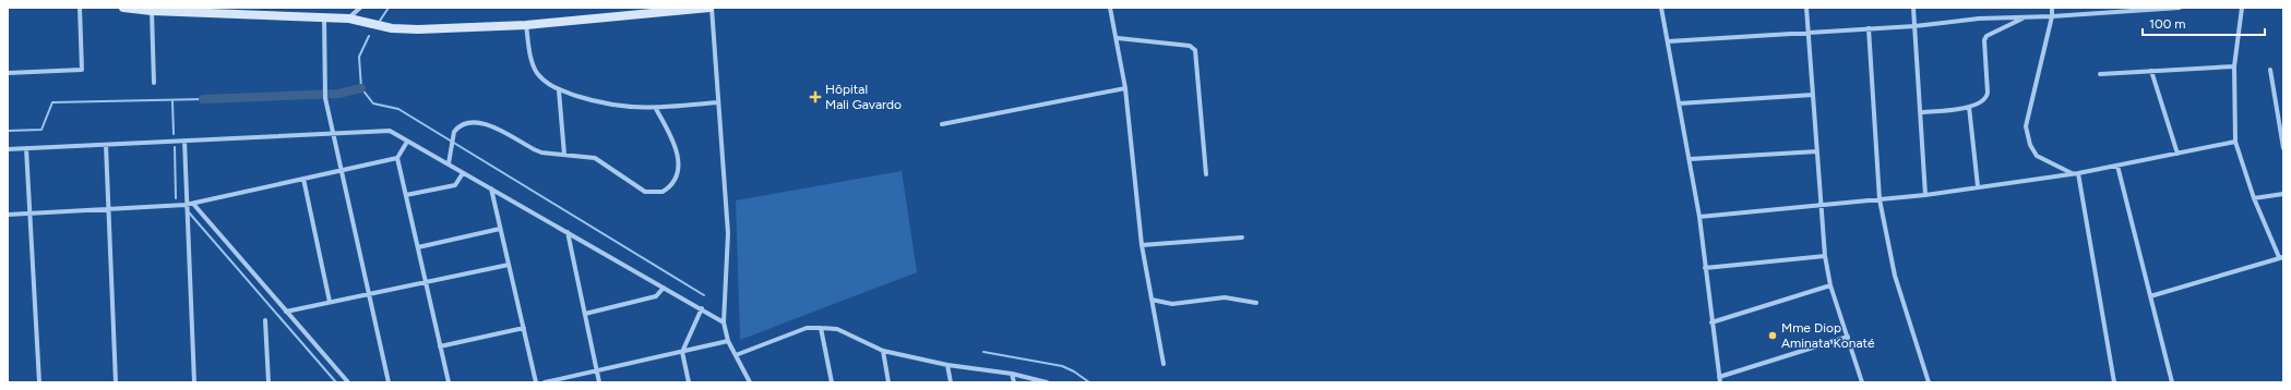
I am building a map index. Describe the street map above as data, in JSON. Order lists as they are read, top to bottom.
{
  "places": {
    "health": ["Hôpital Mali Gavardo"],
    "other": ["Mme Diop Aminata Konaté"]
  },
  "scale_bar": "100 m"
}
